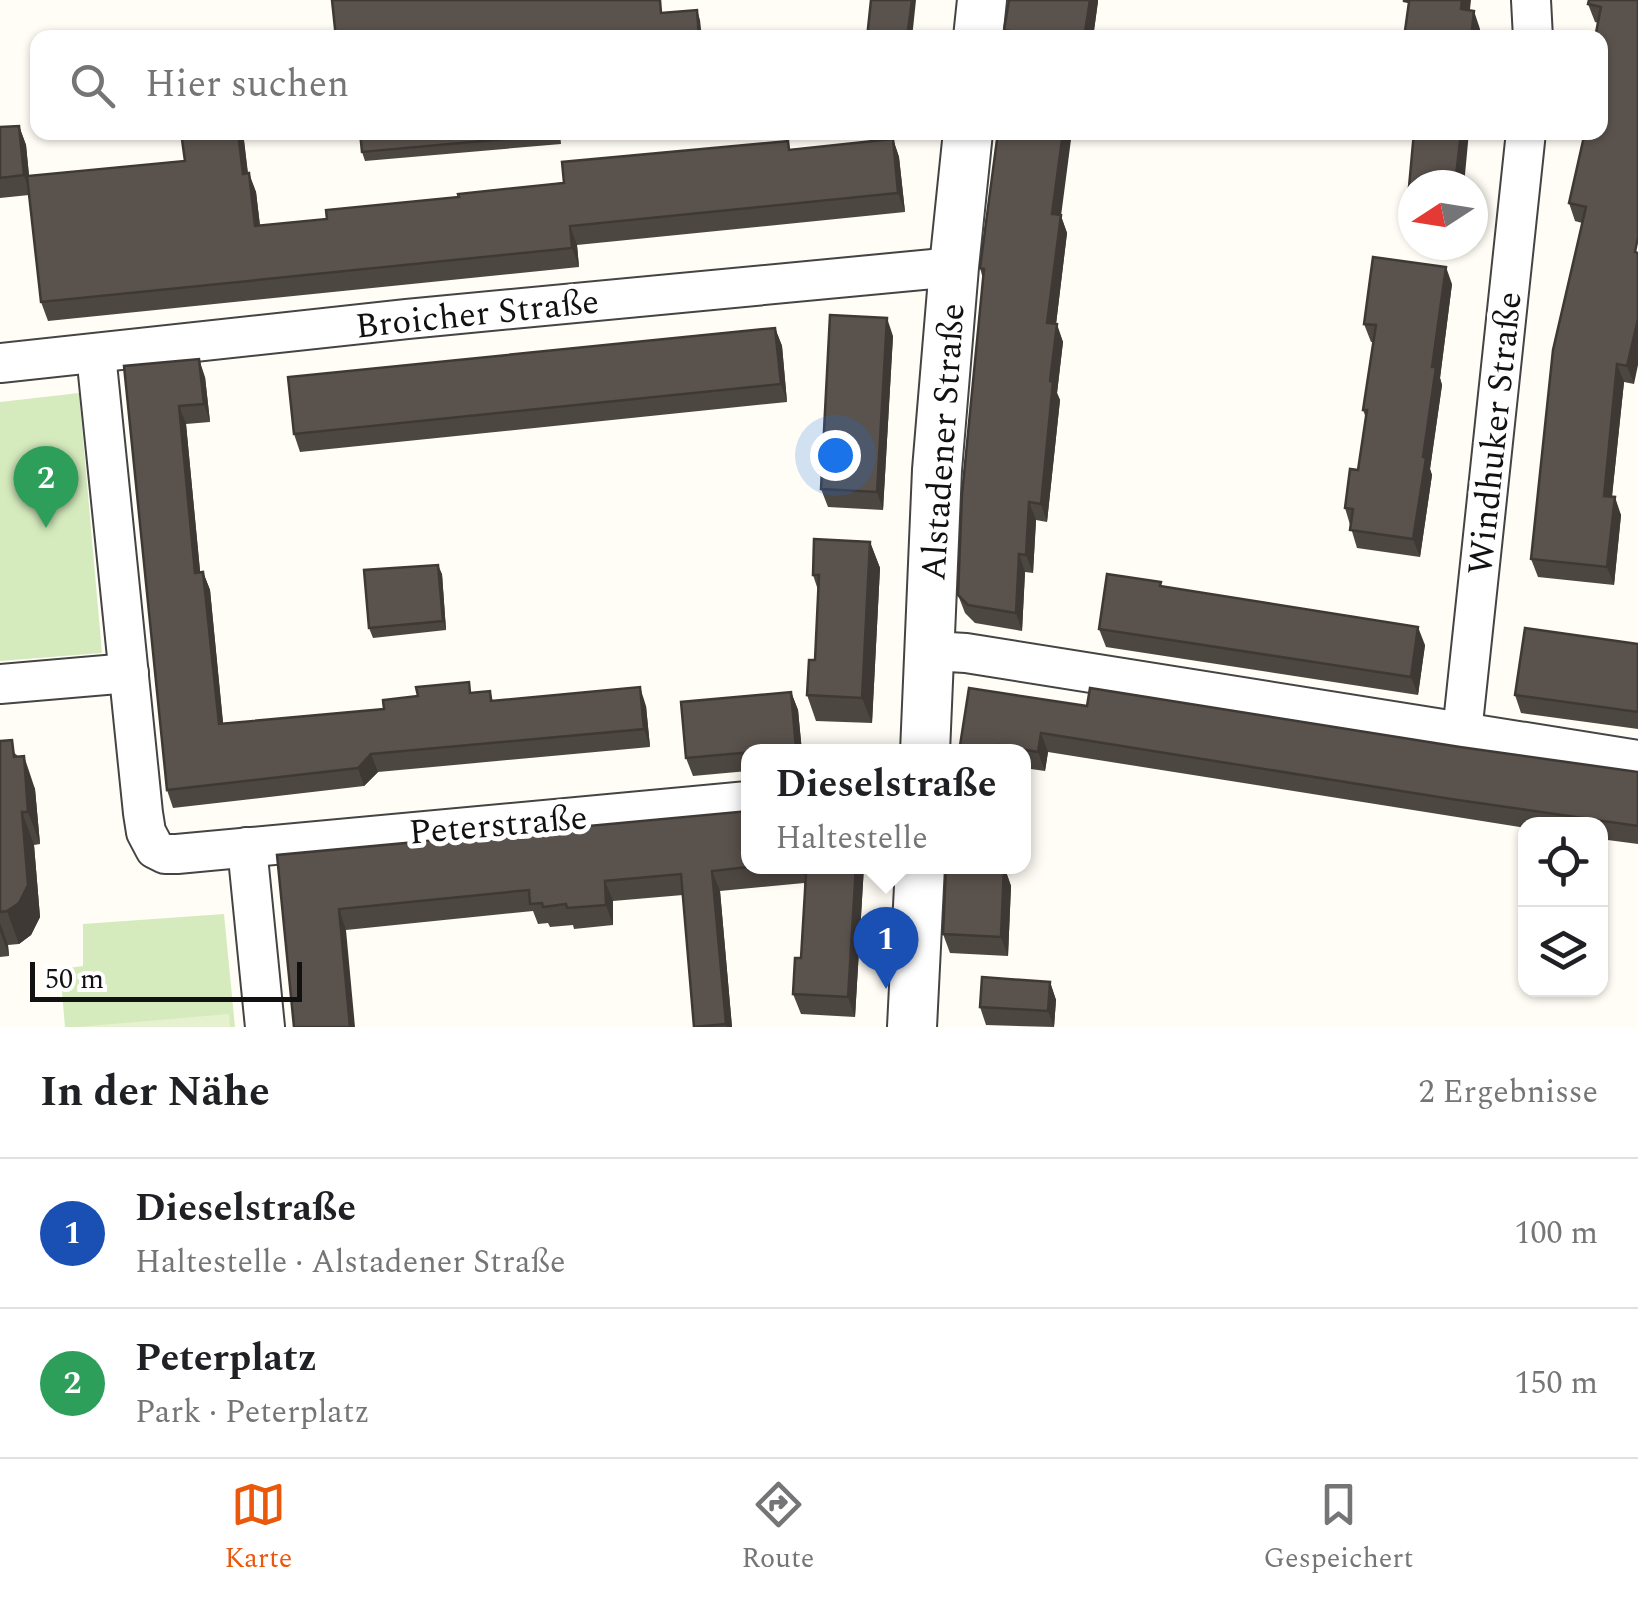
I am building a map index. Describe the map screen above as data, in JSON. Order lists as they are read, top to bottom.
{
  "streets": {
    "street": [
      "Broicher Straße",
      "Windhuker Straße",
      "Alstadener Straße",
      "Peterstraße"
    ]
  },
  "crossings": [
    ["Broicher Straße", "Alstadener Straße"]
  ],
  "scale_bar": "50 m",
  "north": "left",
  "page": {
    "search": "Hier suchen",
    "pins": ["2", "1"],
    "popup": ["Dieselstraße", "Haltestelle"],
    "scale": "50 m",
    "heading": ["In der Nähe", "2 Ergebnisse"],
    "list": [
      {
        "mark": "1",
        "name": "Dieselstraße",
        "note": "Haltestelle · Alstadener Straße",
        "value": "100 m"
      },
      {
        "mark": "2",
        "name": "Peterplatz",
        "note": "Park · Peterplatz",
        "value": "150 m"
      }
    ],
    "nav": ["Karte", "Route", "Gespeichert"]
  }
}
